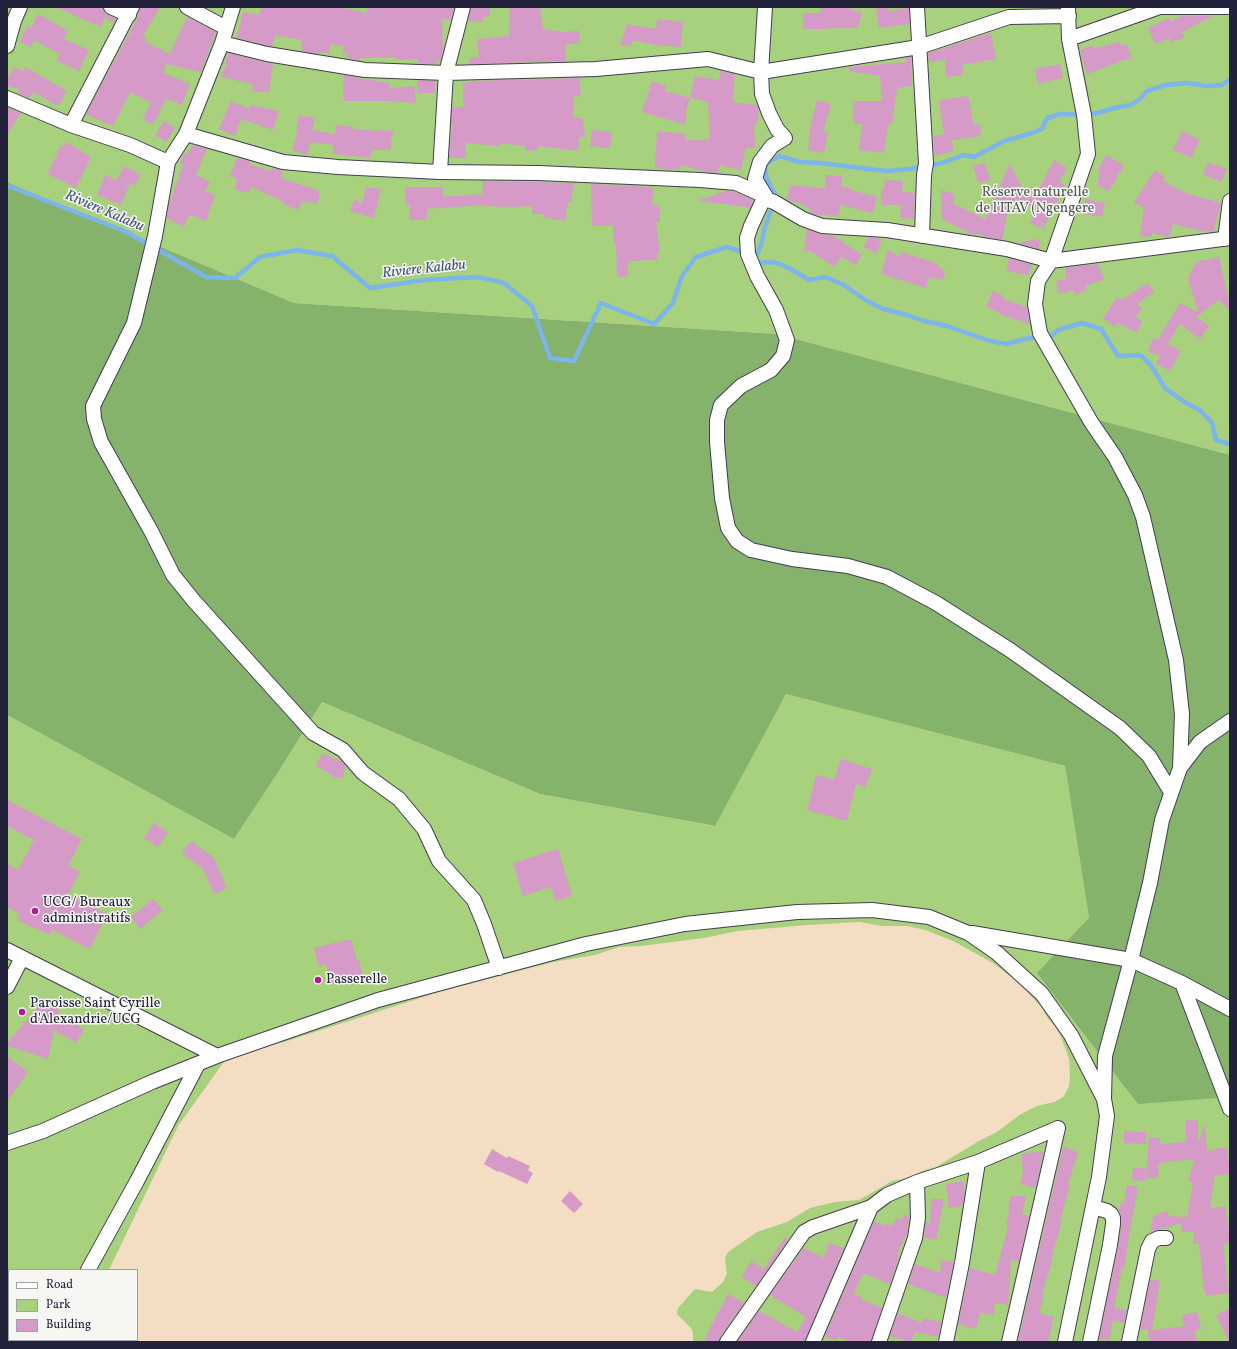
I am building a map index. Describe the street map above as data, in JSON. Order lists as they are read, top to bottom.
{
  "water": ["Riviere Kalabu"],
  "parks": ["Réserve naturelle de l'ITAV (Ngengere"],
  "places": ["UCG/ Bureaux administratifs", "Passerelle", "Paroisse Saint Cyrille d'Alexandrie/UCG"],
  "legend": ["Road", "Park", "Building"]
}
